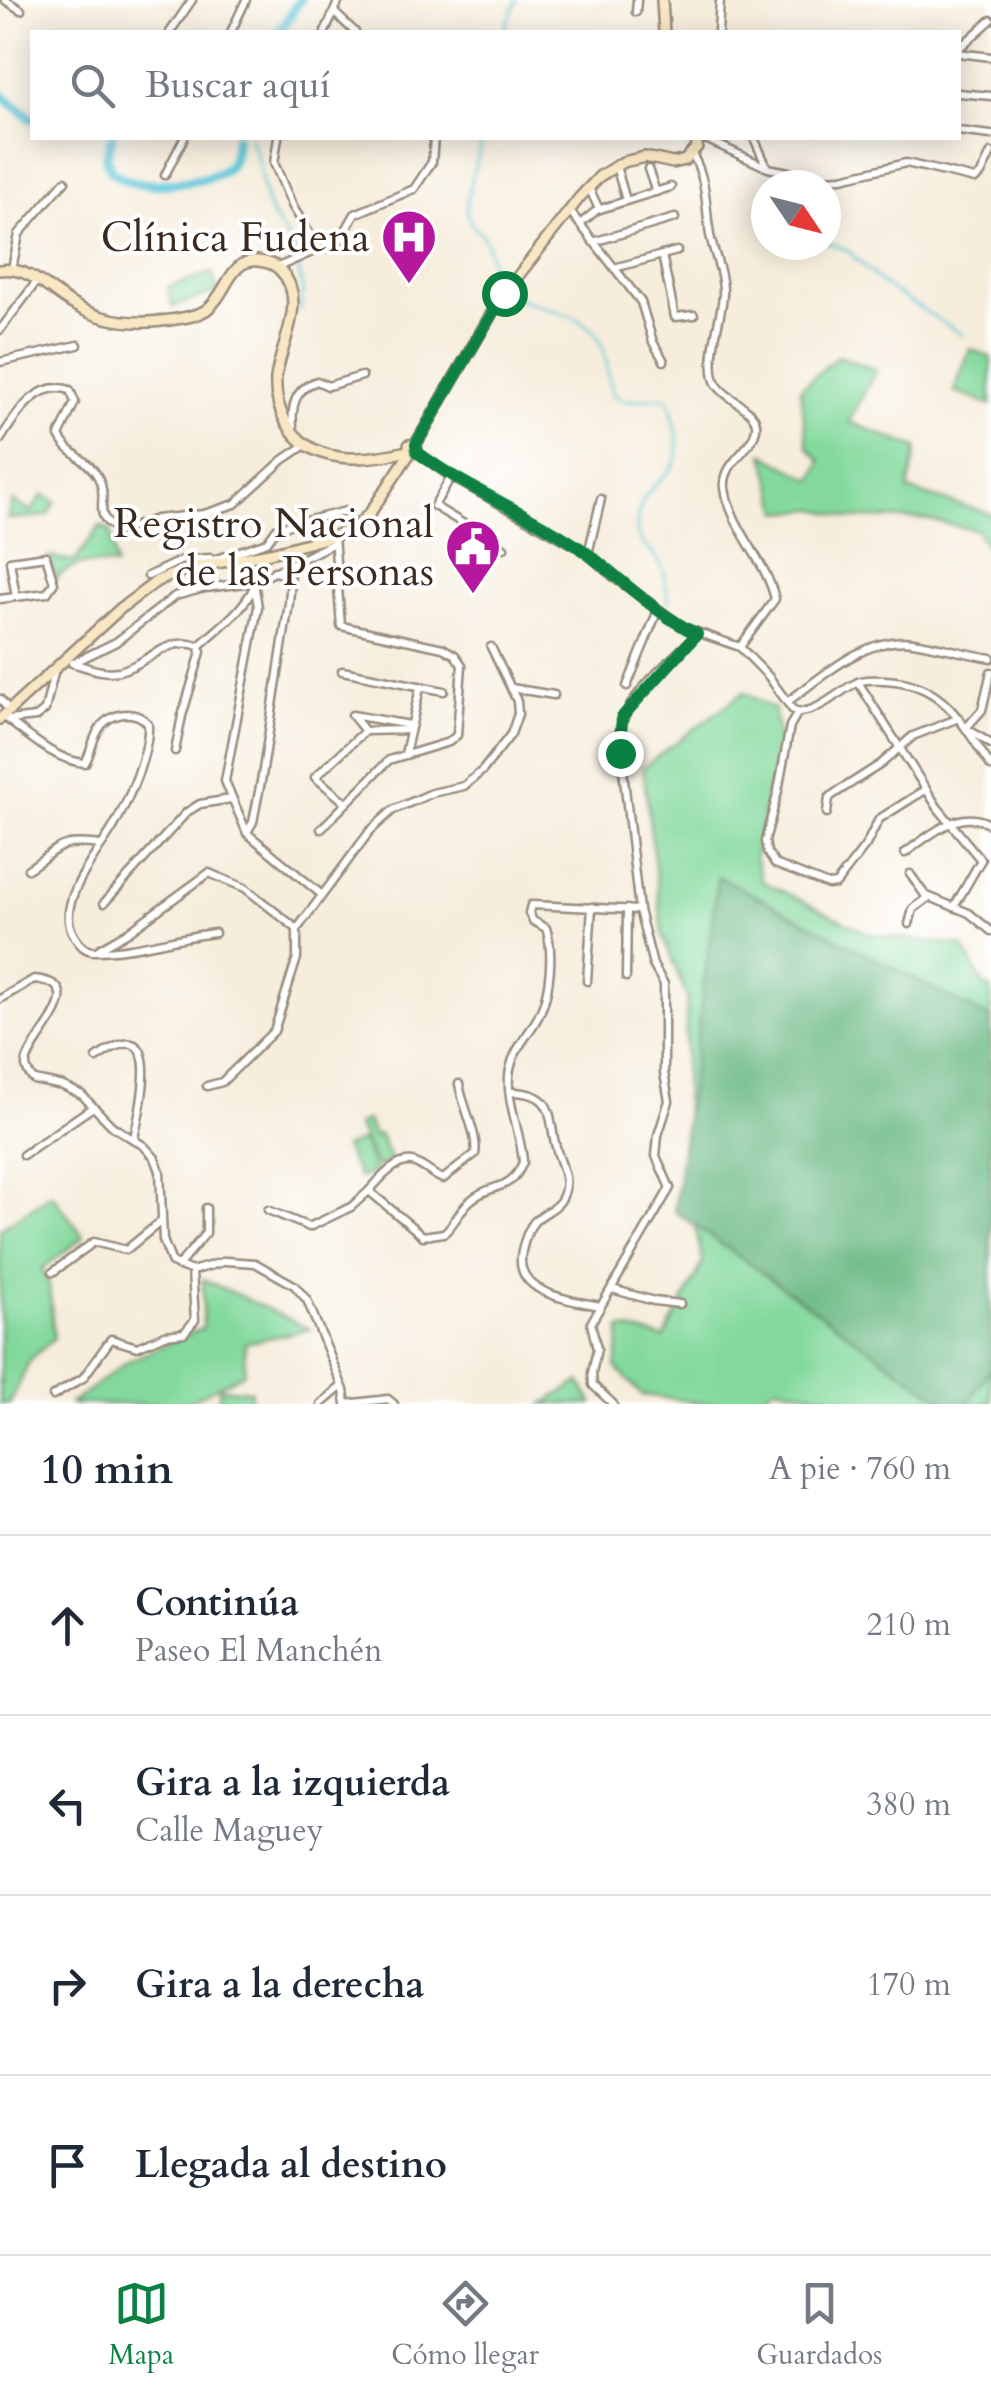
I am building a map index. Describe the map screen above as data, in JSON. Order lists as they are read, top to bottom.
{
  "places": {
    "hospital": ["Clínica Fudena"],
    "public building": ["Registro Nacional de las Personas"]
  },
  "north": "bottom right",
  "page": {
    "search": "Buscar aquí",
    "heading": ["10 min", "A pie · 760 m"],
    "list": [
      ["Continúa", "Paseo El Manchén", "210 m"],
      ["Gira a la izquierda", "Calle Maguey", "380 m"],
      ["Gira a la derecha", "170 m"],
      "Llegada al destino"
    ],
    "nav": ["Mapa", "Cómo llegar", "Guardados"]
  }
}
